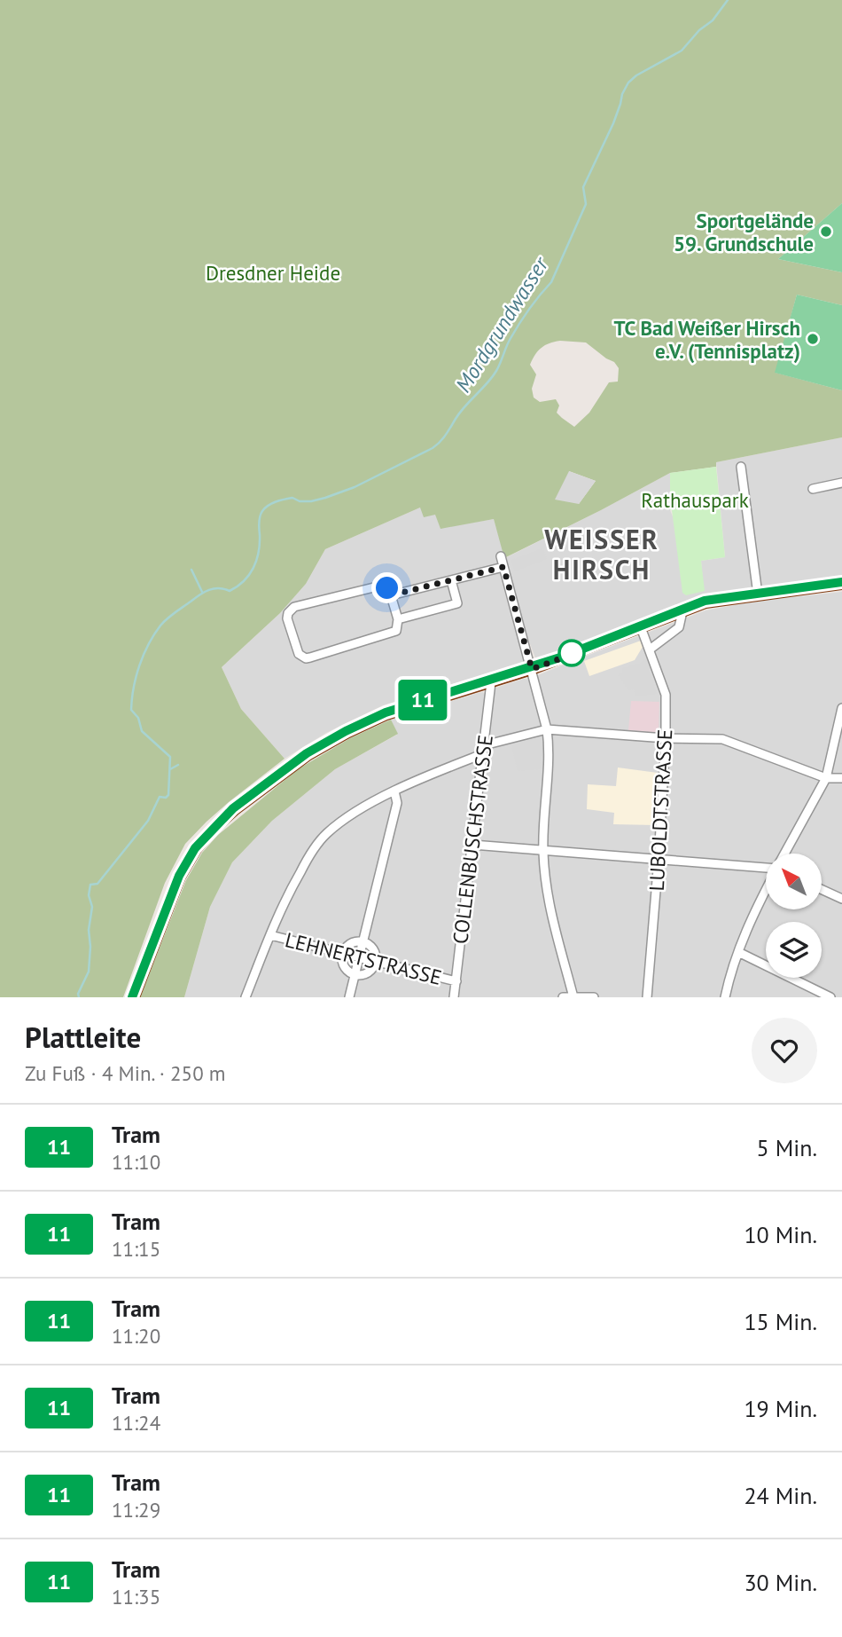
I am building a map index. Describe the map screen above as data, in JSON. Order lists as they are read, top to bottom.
{
  "streets": {
    "street": ["LUBOLDTSTRASSE", "COLLENBUSCHSTRASSE", "LEHNERTSTRASSE"]
  },
  "crossings": [
    ["COLLENBUSCHSTRASSE", "LEHNERTSTRASSE"]
  ],
  "districts": ["WEISSER HIRSCH"],
  "water": ["Mordgrundwasser"],
  "parks": ["Dresdner Heide", "Rathauspark"],
  "places": ["Sportgelände 59. Grundschule", "TC Bad Weißer Hirsch e.V. (Tennisplatz)"],
  "lines": ["tram line 11"],
  "north": "top left",
  "page": {
    "on_map": "11",
    "heading": ["Plattleite", "Zu Fuß · 4 Min. · 250 m"],
    "list": [
      {
        "mark": "11",
        "name": "Tram",
        "note": "11:10",
        "value": "5 Min."
      },
      {
        "mark": "11",
        "name": "Tram",
        "note": "11:15",
        "value": "10 Min."
      },
      {
        "mark": "11",
        "name": "Tram",
        "note": "11:20",
        "value": "15 Min."
      },
      {
        "mark": "11",
        "name": "Tram",
        "note": "11:24",
        "value": "19 Min."
      },
      {
        "mark": "11",
        "name": "Tram",
        "note": "11:29",
        "value": "24 Min."
      },
      {
        "mark": "11",
        "name": "Tram",
        "note": "11:35",
        "value": "30 Min."
      }
    ]
  }
}
